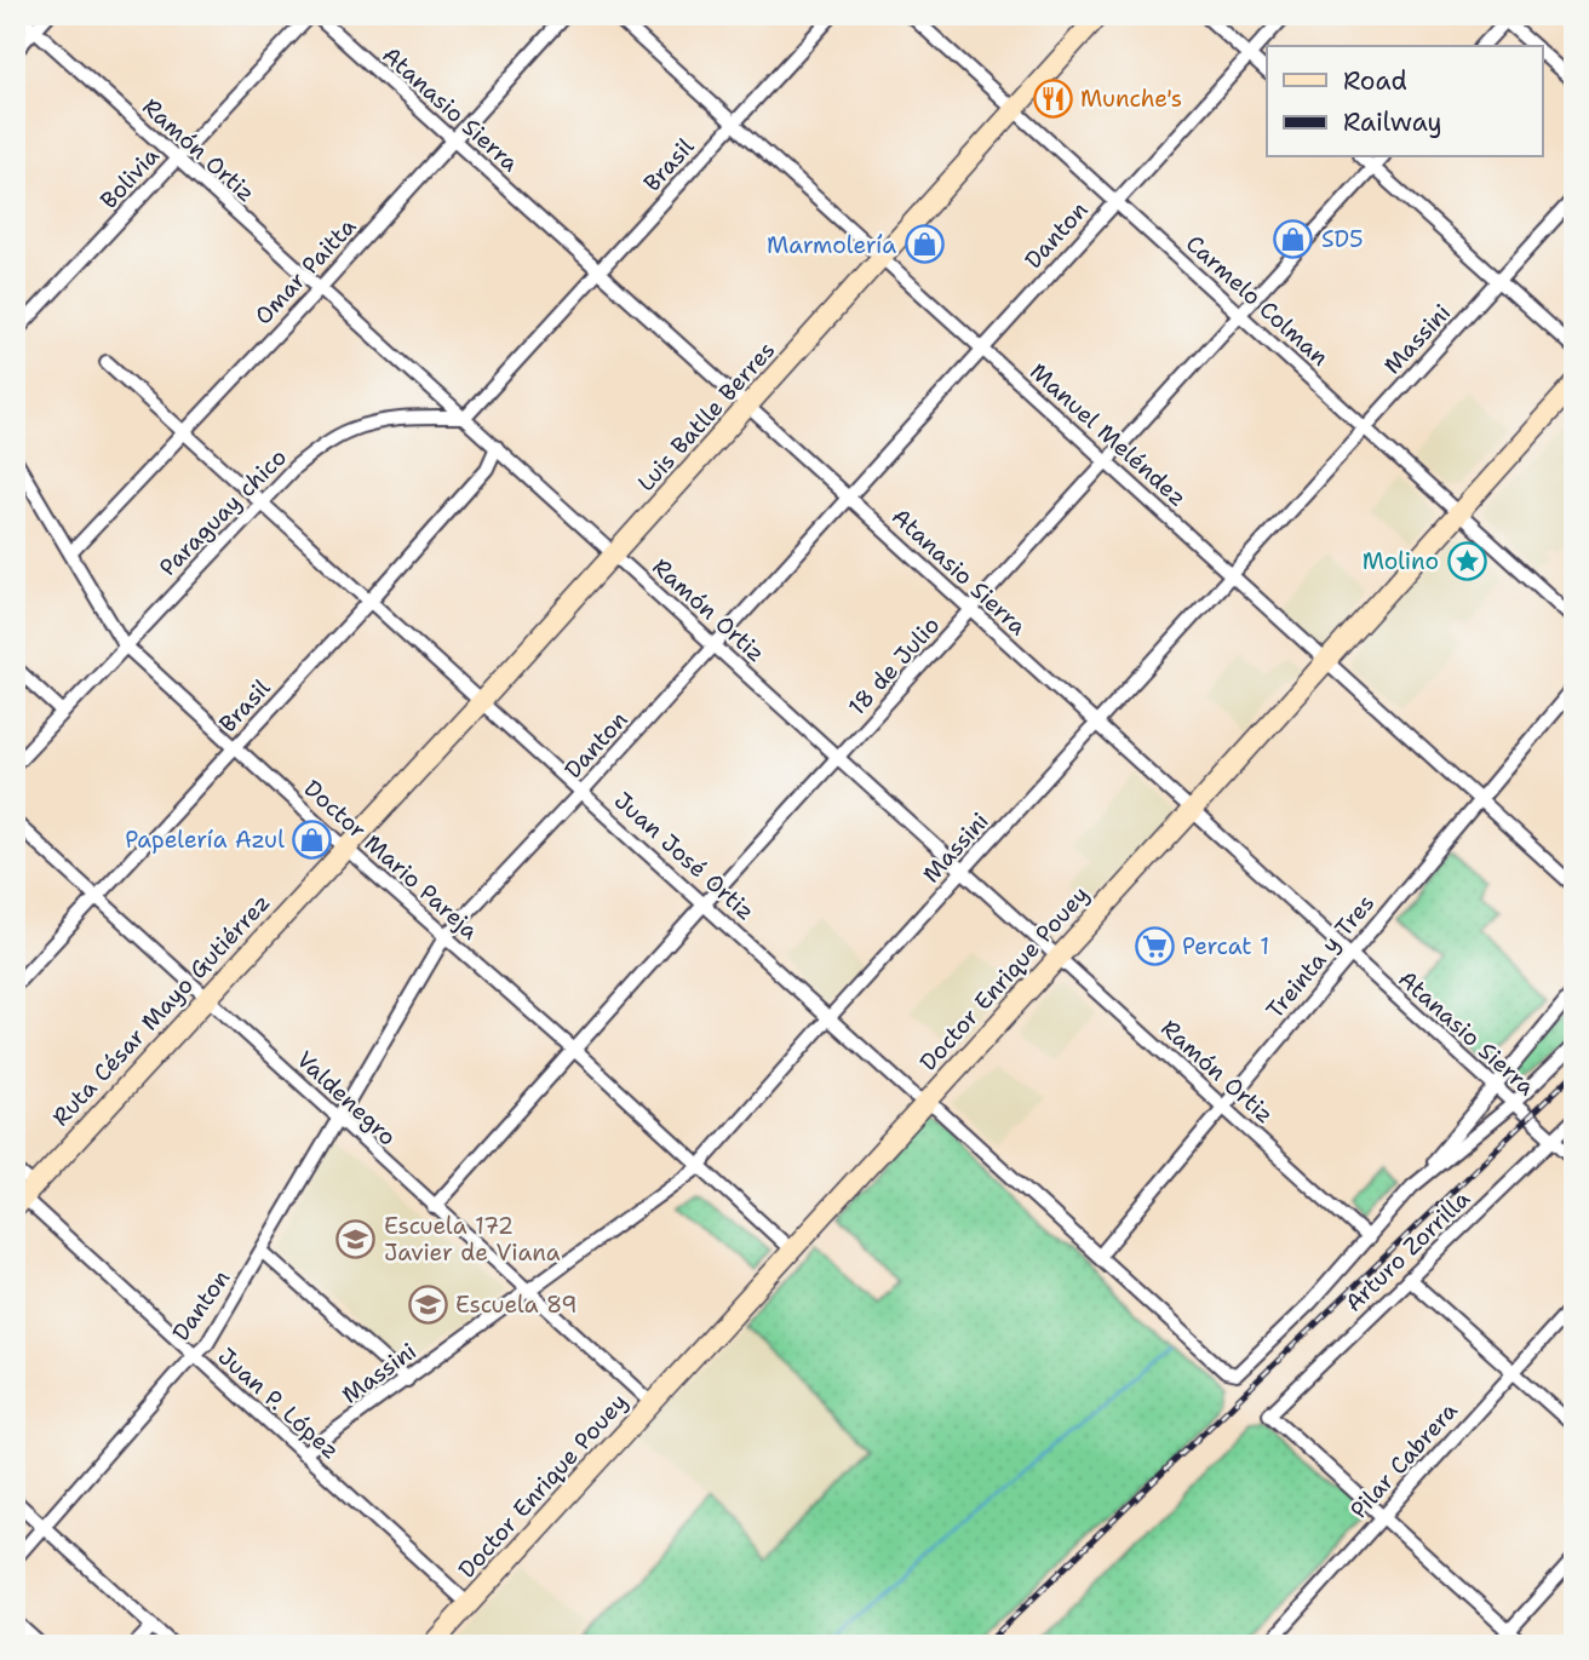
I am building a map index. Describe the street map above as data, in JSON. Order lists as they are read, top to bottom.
{
  "streets": {
    "street": [
      "Atanasio Sierra",
      "Ramón Ortiz",
      "Brasil",
      "Bolivia",
      "Danton",
      "Omar Paitta",
      "Carmelo Colman",
      "Massini",
      "Luis Batlle Berres",
      "Manuel Meléndez",
      "Paraguay chico",
      "18 de Julio",
      "Juan José Ortiz",
      "Doctor Mario Pareja",
      "Treinta y Tres",
      "Doctor Enrique Pouey",
      "Ruta César Mayo Gutiérrez",
      "Valdenegro",
      "Arturo Zorrilla",
      "Juan P. López",
      "Pilar Cabrera"
    ]
  },
  "crossings": [
    ["Atanasio Sierra", "Brasil"],
    ["Atanasio Sierra", "Bolivia"],
    ["Atanasio Sierra", "Danton"],
    ["Atanasio Sierra", "Omar Paitta"],
    ["Atanasio Sierra", "Massini"],
    ["Atanasio Sierra", "Luis Batlle Berres"],
    ["Atanasio Sierra", "18 de Julio"],
    ["Atanasio Sierra", "Treinta y Tres"],
    ["Atanasio Sierra", "Doctor Enrique Pouey"],
    ["Atanasio Sierra", "Arturo Zorrilla"],
    ["Ramón Ortiz", "Brasil"],
    ["Ramón Ortiz", "Bolivia"],
    ["Ramón Ortiz", "Danton"],
    ["Ramón Ortiz", "Omar Paitta"],
    ["Ramón Ortiz", "Massini"],
    ["Ramón Ortiz", "Luis Batlle Berres"],
    ["Ramón Ortiz", "Paraguay chico"],
    ["Ramón Ortiz", "18 de Julio"],
    ["Ramón Ortiz", "Juan José Ortiz"],
    ["Ramón Ortiz", "Treinta y Tres"],
    ["Ramón Ortiz", "Doctor Enrique Pouey"],
    ["Brasil", "Manuel Meléndez"],
    ["Brasil", "Paraguay chico"],
    ["Brasil", "Juan José Ortiz"],
    ["Brasil", "Doctor Mario Pareja"],
    ["Brasil", "Valdenegro"],
    ["Danton", "Carmelo Colman"],
    ["Danton", "Manuel Meléndez"],
    ["Danton", "Juan José Ortiz"],
    ["Danton", "Doctor Mario Pareja"],
    ["Danton", "Valdenegro"],
    ["Danton", "Juan P. López"],
    ["Omar Paitta", "Juan José Ortiz"],
    ["Omar Paitta", "Doctor Mario Pareja"],
    ["Carmelo Colman", "Massini"],
    ["Carmelo Colman", "Luis Batlle Berres"],
    ["Carmelo Colman", "18 de Julio"],
    ["Carmelo Colman", "Doctor Enrique Pouey"],
    ["Massini", "Manuel Meléndez"],
    ["Massini", "Juan José Ortiz"],
    ["Massini", "Doctor Mario Pareja"],
    ["Massini", "Valdenegro"],
    ["Massini", "Juan P. López"],
    ["Luis Batlle Berres", "Manuel Meléndez"],
    ["Luis Batlle Berres", "Juan José Ortiz"],
    ["Luis Batlle Berres", "Doctor Mario Pareja"],
    ["Luis Batlle Berres", "Ruta César Mayo Gutiérrez"],
    ["Manuel Meléndez", "18 de Julio"],
    ["Manuel Meléndez", "Treinta y Tres"],
    ["Manuel Meléndez", "Doctor Enrique Pouey"],
    ["Paraguay chico", "Juan José Ortiz"],
    ["Paraguay chico", "Doctor Mario Pareja"],
    ["18 de Julio", "Juan José Ortiz"],
    ["18 de Julio", "Doctor Mario Pareja"],
    ["18 de Julio", "Valdenegro"],
    ["Juan José Ortiz", "Treinta y Tres"],
    ["Juan José Ortiz", "Doctor Enrique Pouey"],
    ["Doctor Mario Pareja", "Doctor Enrique Pouey"],
    ["Doctor Mario Pareja", "Ruta César Mayo Gutiérrez"],
    ["Doctor Enrique Pouey", "Valdenegro"],
    ["Doctor Enrique Pouey", "Juan P. López"],
    ["Ruta César Mayo Gutiérrez", "Valdenegro"],
    ["Ruta César Mayo Gutiérrez", "Juan P. López"],
    ["Arturo Zorrilla", "Pilar Cabrera"]
  ],
  "places": {
    "restaurant": ["Munche's"],
    "shop": ["SD5", "Marmolería", "Papelería Azul"],
    "place": ["Molino"],
    "supermarket": ["Percat 1"],
    "school or university": ["Escuela 172 Javier de Viana", "Escuela 89"]
  },
  "legend": ["Road", "Railway"]
}
